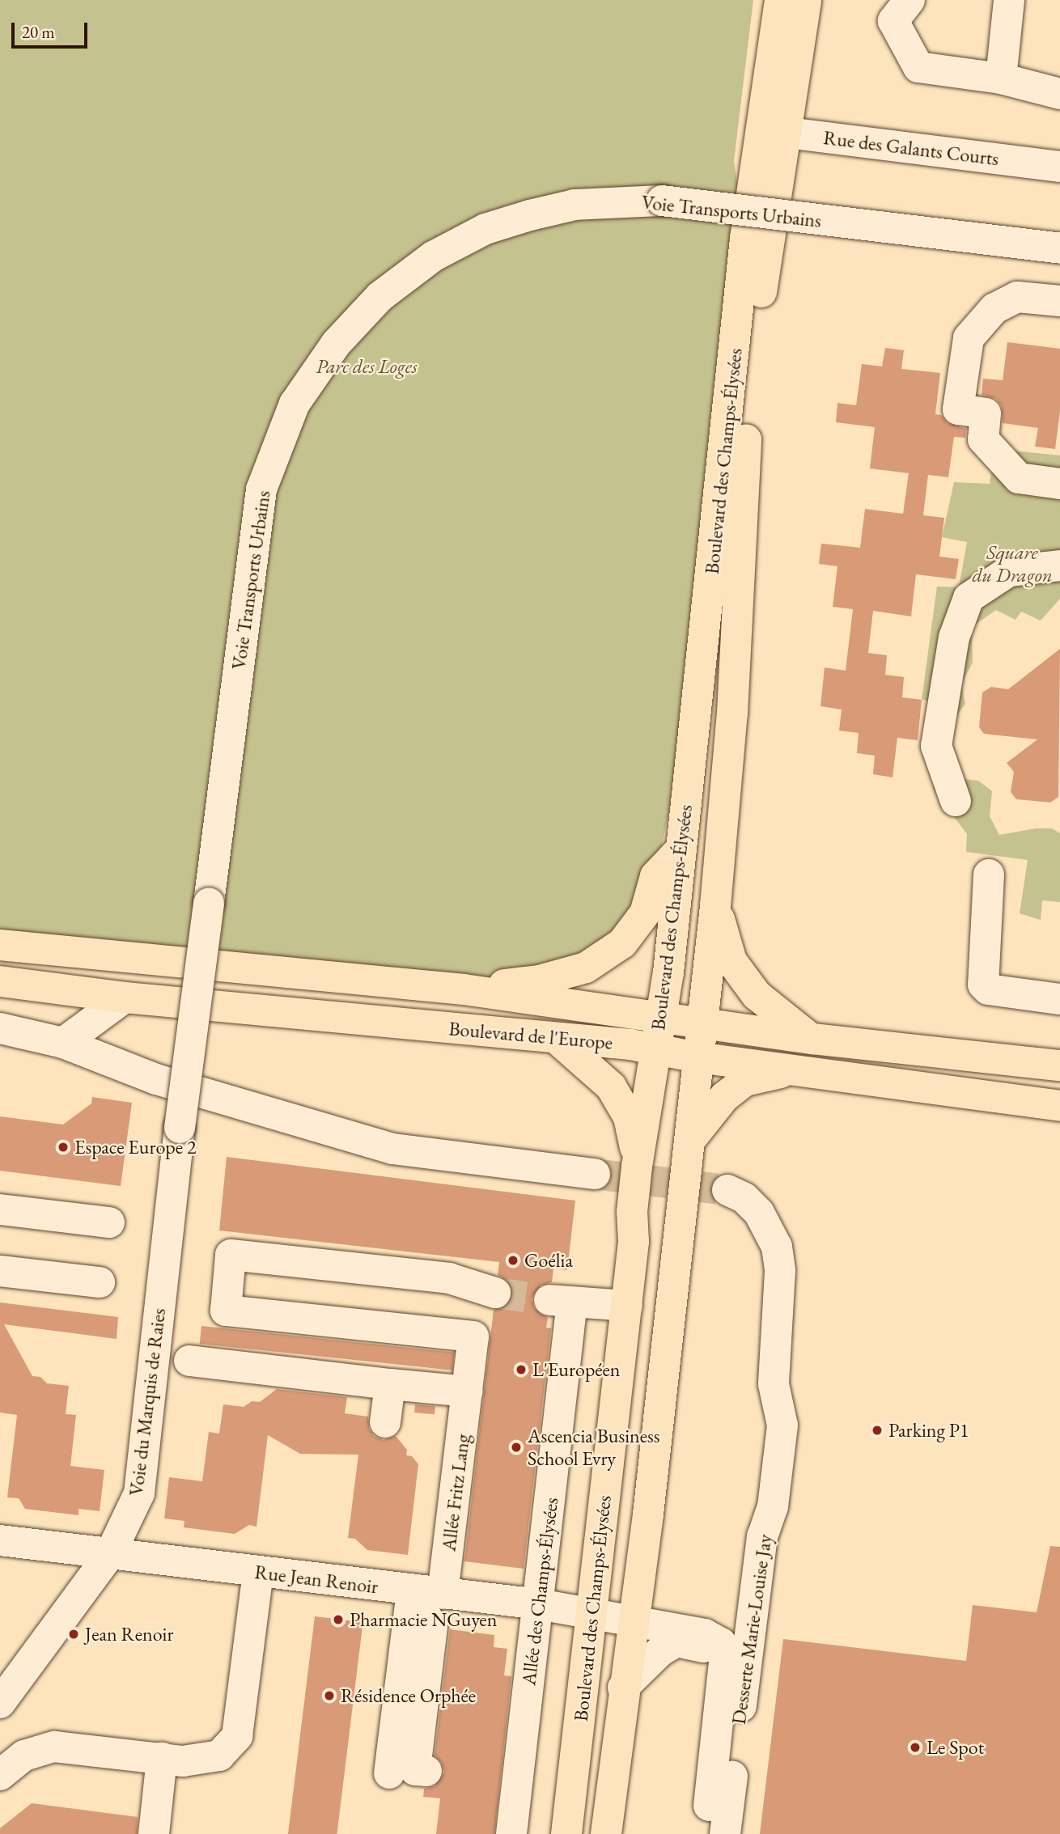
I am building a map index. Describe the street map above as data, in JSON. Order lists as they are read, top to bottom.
{
  "streets": {
    "main road": ["Boulevard des Champs-Élysées", "Boulevard de l'Europe"],
    "street": [
      "Rue des Galants Courts",
      "Voie Transports Urbains",
      "Voie du Marquis de Raies",
      "Allée Fritz Lang",
      "Rue Jean Renoir",
      "Allée des Champs-Élysées",
      "Desserte Marie-Louise Jay"
    ]
  },
  "crossings": [
    ["Rue des Galants Courts", "Boulevard des Champs-Élysées"],
    ["Voie Transports Urbains", "Voie du Marquis de Raies"],
    ["Boulevard des Champs-Élysées", "Boulevard de l'Europe"],
    ["Boulevard des Champs-Élysées", "Rue Jean Renoir"],
    ["Boulevard des Champs-Élysées", "Allée des Champs-Élysées"],
    ["Voie du Marquis de Raies", "Rue Jean Renoir"],
    ["Allée Fritz Lang", "Rue Jean Renoir"],
    ["Rue Jean Renoir", "Allée des Champs-Élysées"]
  ],
  "parks": ["Parc des Loges", "Square du Dragon"],
  "places": [
    "Espace Europe 2",
    "Goélia",
    "L'Européen",
    "Parking P1",
    "Ascencia Business School Evry",
    "Pharmacie NGuyen",
    "Jean Renoir",
    "Résidence Orphée",
    "Le Spot"
  ],
  "scale_bar": "20 m"
}
